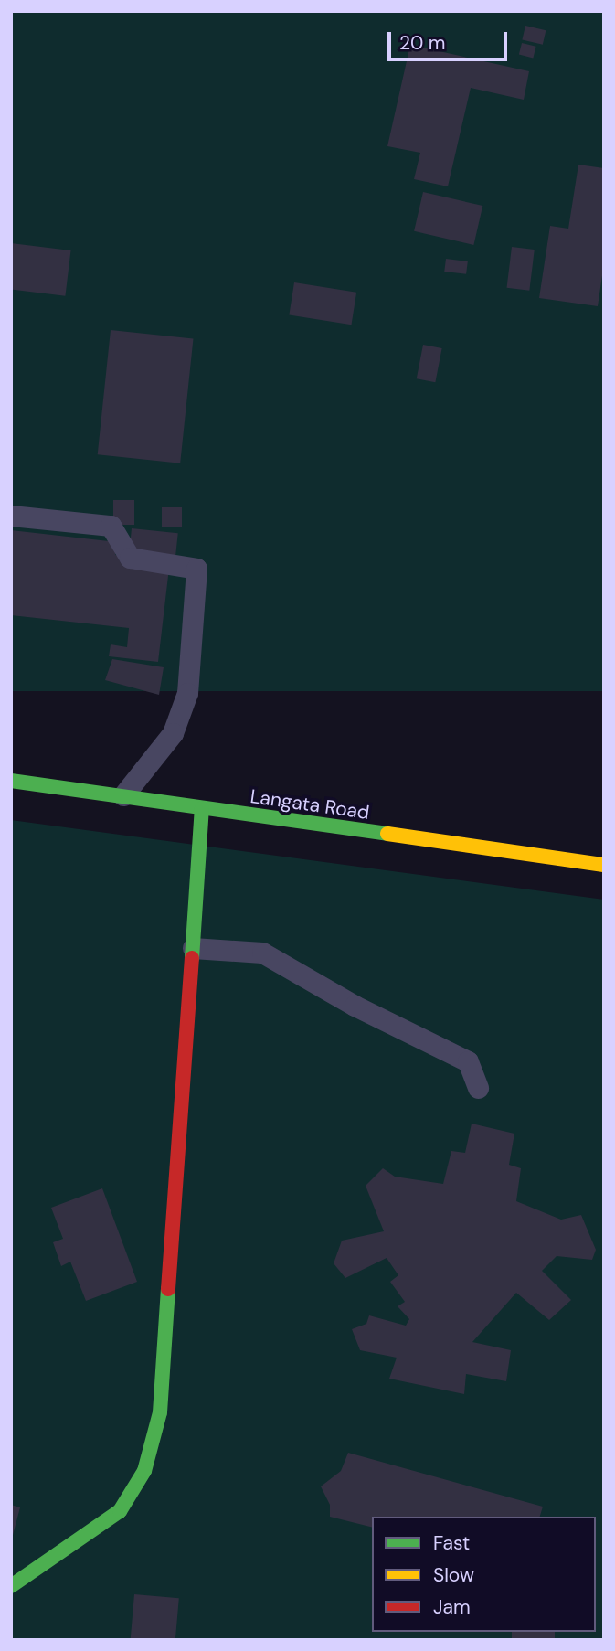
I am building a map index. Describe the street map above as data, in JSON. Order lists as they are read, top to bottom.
{
  "streets": {
    "street": ["Langata Road"]
  },
  "legend": ["Fast", "Slow", "Jam"],
  "scale_bar": "20 m"
}
